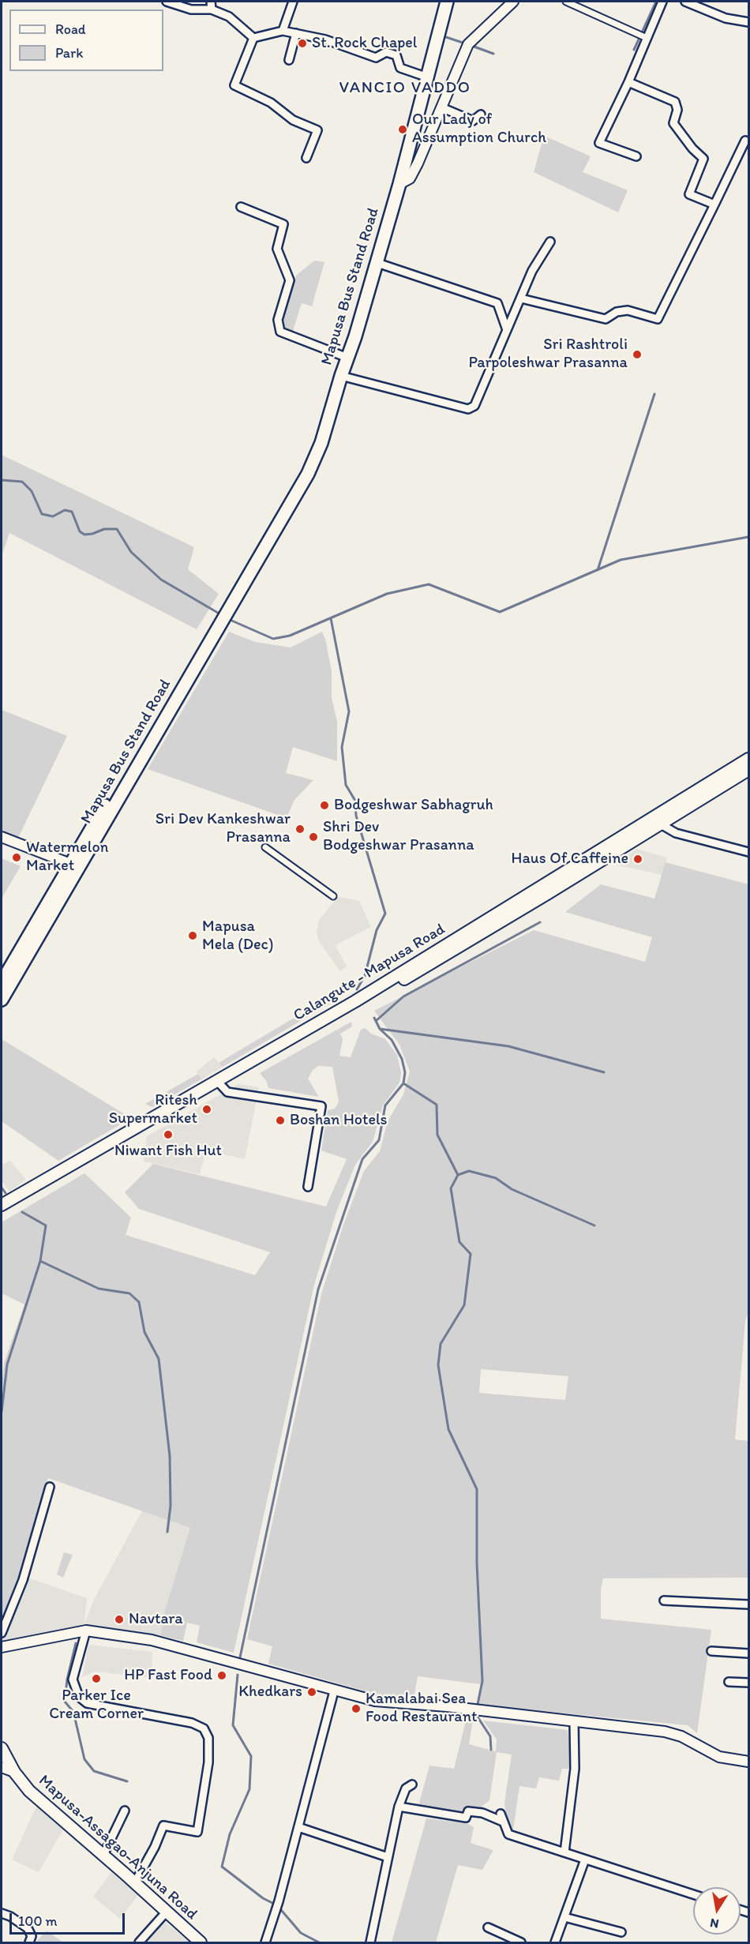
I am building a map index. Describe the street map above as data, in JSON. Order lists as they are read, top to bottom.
{
  "streets": {
    "main road": ["Mapusa Bus Stand Road", "Calangute - Mapusa Road", "Mapusa-Assagao-Anjuna Road"]
  },
  "districts": ["VANCIO VADDO"],
  "places": [
    "St. Rock Chapel",
    "Our Lady of Assumption Church",
    "Sri Rashtroli Parpoleshwar Prasanna",
    "Bodgeshwar Sabhagruh",
    "Sri Dev Kankeshwar Prasanna",
    "Shri Dev Bodgeshwar Prasanna",
    "Watermelon Market",
    "Haus Of Caffeine",
    "Mapusa Mela (Dec)",
    "Ritesh Supermarket",
    "Boshan Hotels",
    "Niwant Fish Hut",
    "Navtara",
    "HP Fast Food",
    "Parker Ice Cream Corner",
    "Khedkars",
    "Kamalabai Sea Food Restaurant"
  ],
  "legend": ["Road", "Park"],
  "scale_bar": "100 m",
  "north": "bottom"
}
